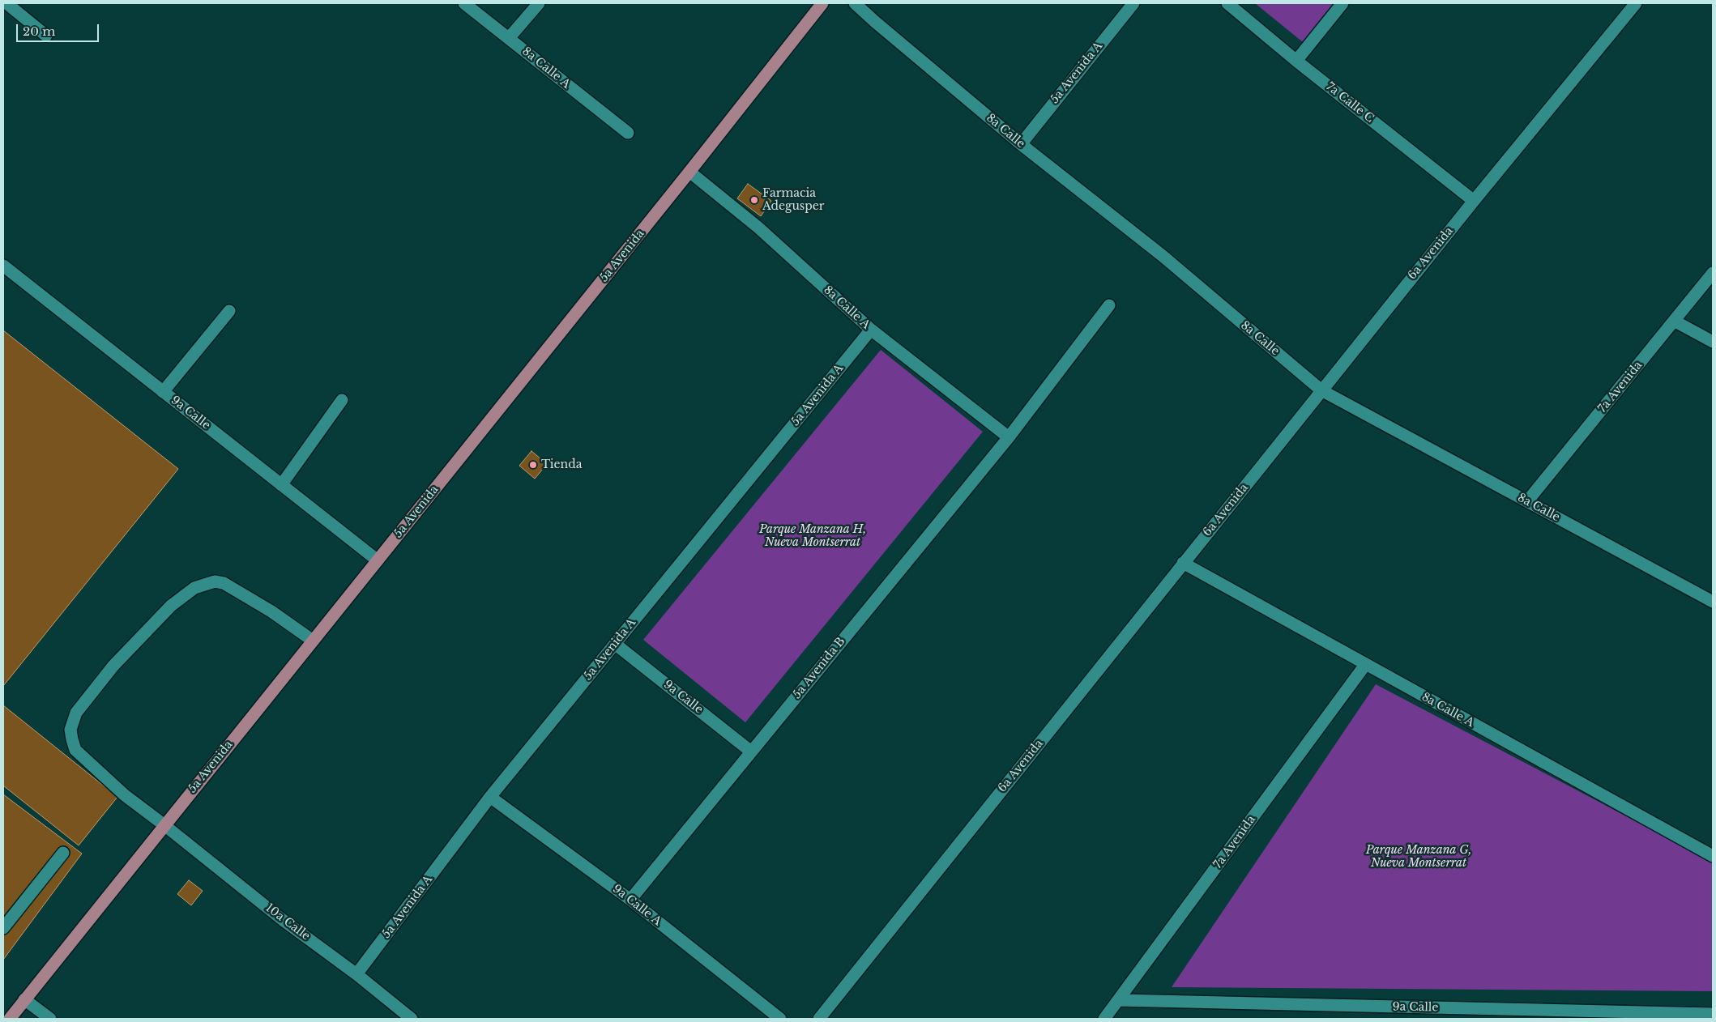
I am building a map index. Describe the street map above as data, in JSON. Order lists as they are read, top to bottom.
{
  "streets": {
    "main road": ["5a Avenida"],
    "street": [
      "8a Calle A",
      "5a Avenida A",
      "7a Calle C",
      "8a Calle",
      "6a Avenida",
      "7a Avenida",
      "9a Calle",
      "5a Avenida B",
      "9a Calle A",
      "10a Calle"
    ]
  },
  "crossings": [
    ["8a Calle A", "5a Avenida A"],
    ["8a Calle A", "6a Avenida"],
    ["8a Calle A", "5a Avenida"],
    ["8a Calle A", "7a Avenida"],
    ["8a Calle A", "5a Avenida B"],
    ["5a Avenida A", "8a Calle"],
    ["5a Avenida A", "9a Calle"],
    ["5a Avenida A", "9a Calle A"],
    ["5a Avenida A", "10a Calle"],
    ["7a Calle C", "6a Avenida"],
    ["8a Calle", "6a Avenida"],
    ["8a Calle", "7a Avenida"],
    ["5a Avenida", "9a Calle"],
    ["5a Avenida", "10a Calle"],
    ["7a Avenida", "9a Calle"],
    ["9a Calle", "5a Avenida B"],
    ["5a Avenida B", "9a Calle A"]
  ],
  "parks": ["Parque Manzana H, Nueva Montserrat", "Parque Manzana G, Nueva Montserrat"],
  "places": ["Farmacia Adegusper", "Tienda"],
  "scale_bar": "20 m"
}
